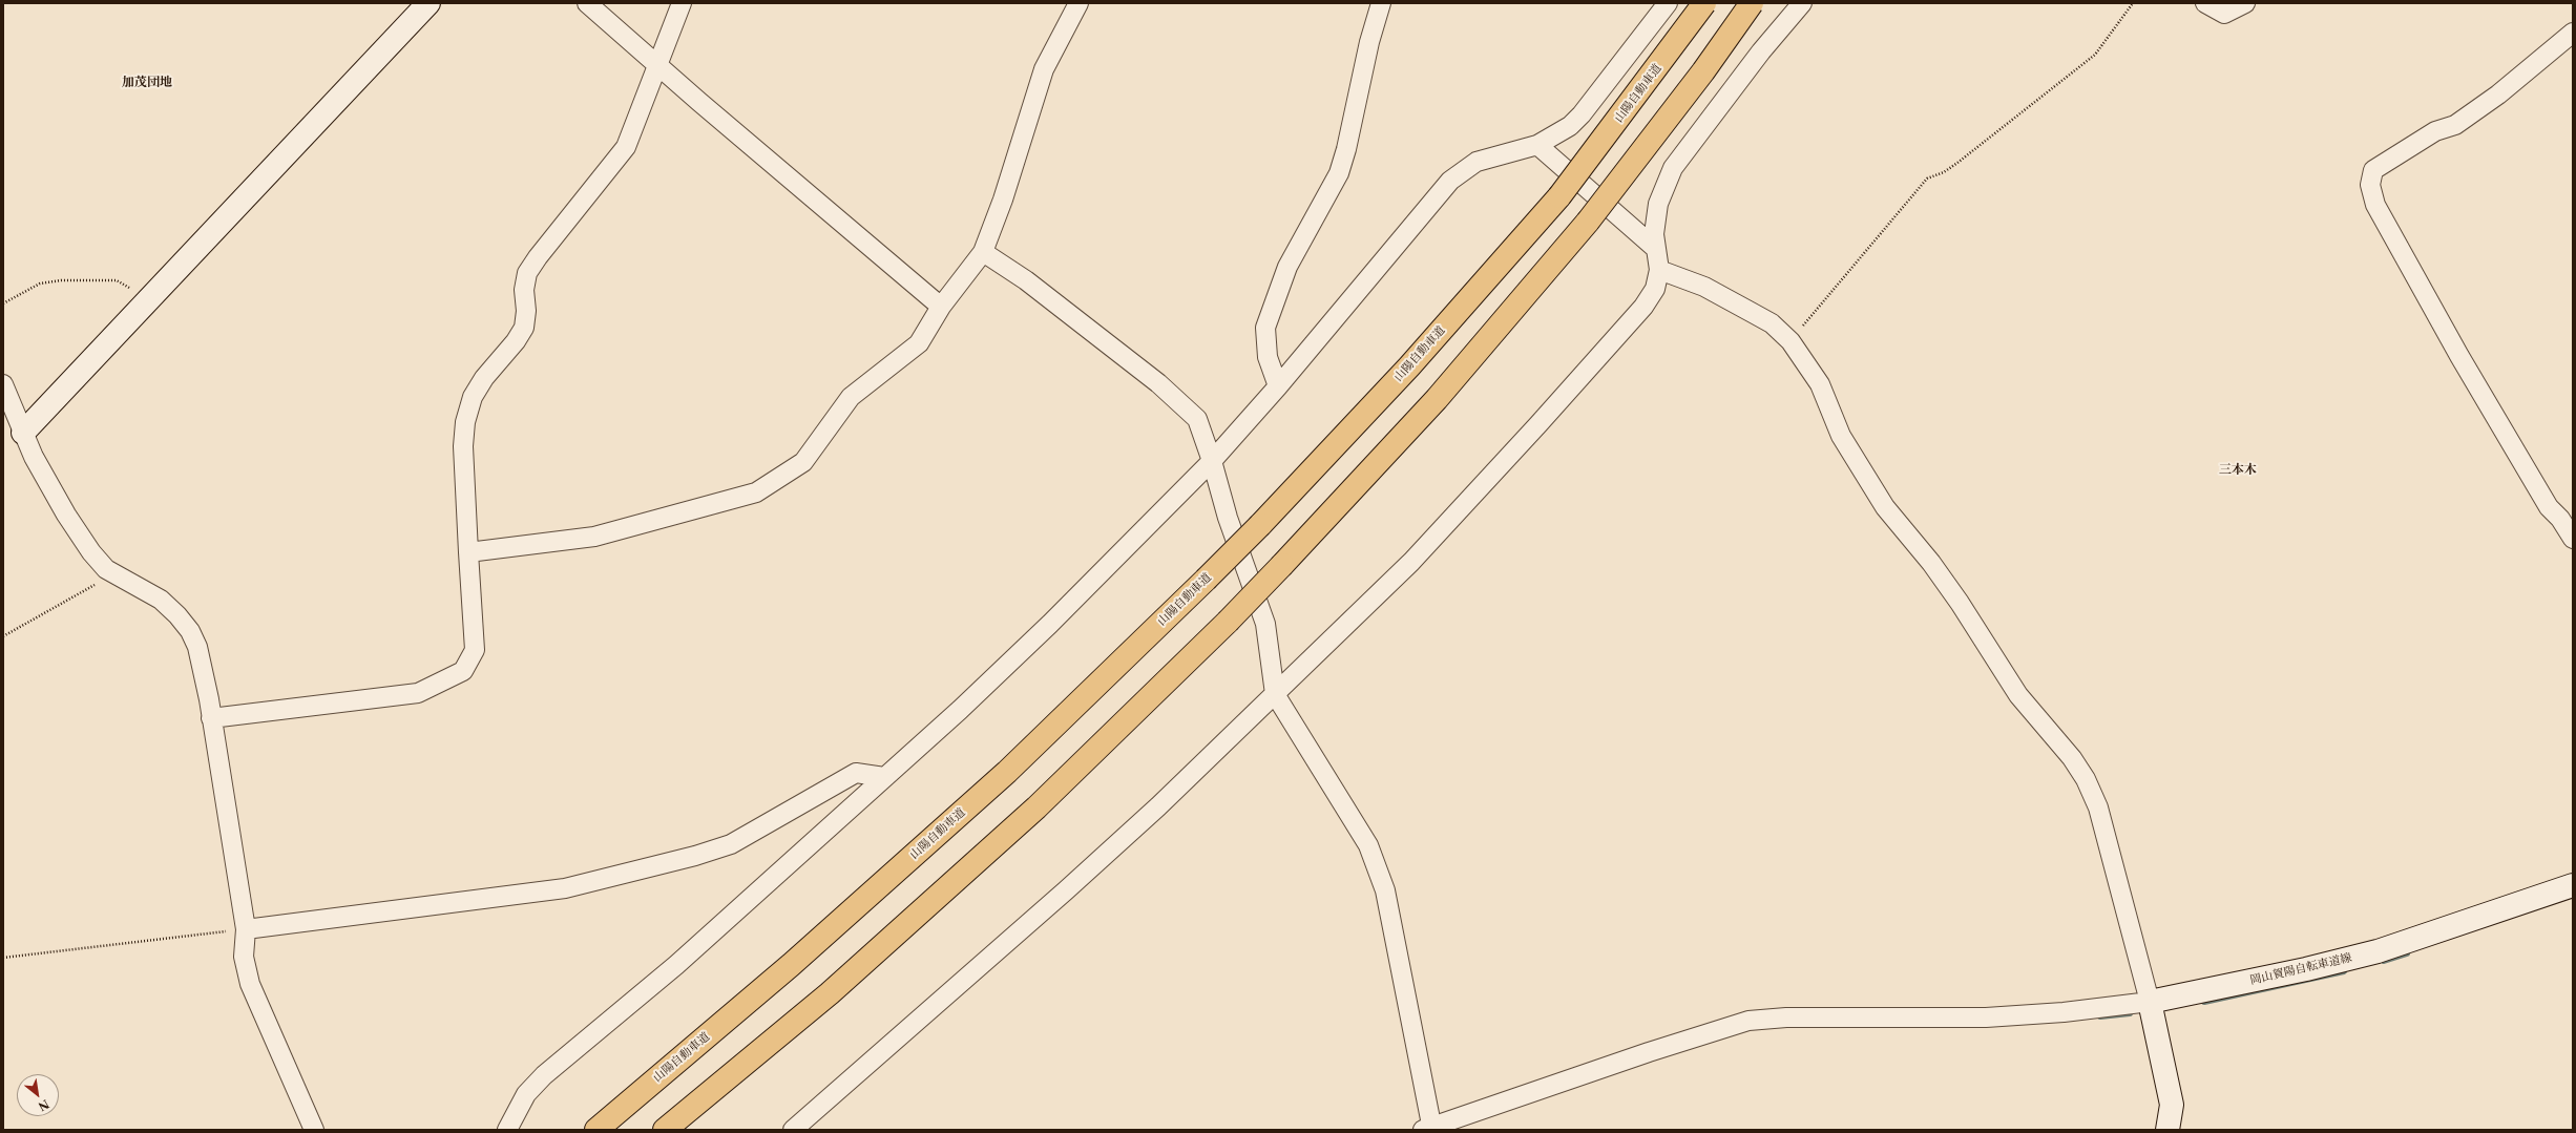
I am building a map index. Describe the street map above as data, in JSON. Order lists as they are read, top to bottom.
{
  "streets": {
    "highway": ["山陽自動車道"],
    "street": ["岡山賀陽自転車道線"]
  },
  "districts": ["加茂団地", "三本木"],
  "north": "bottom right"
}
